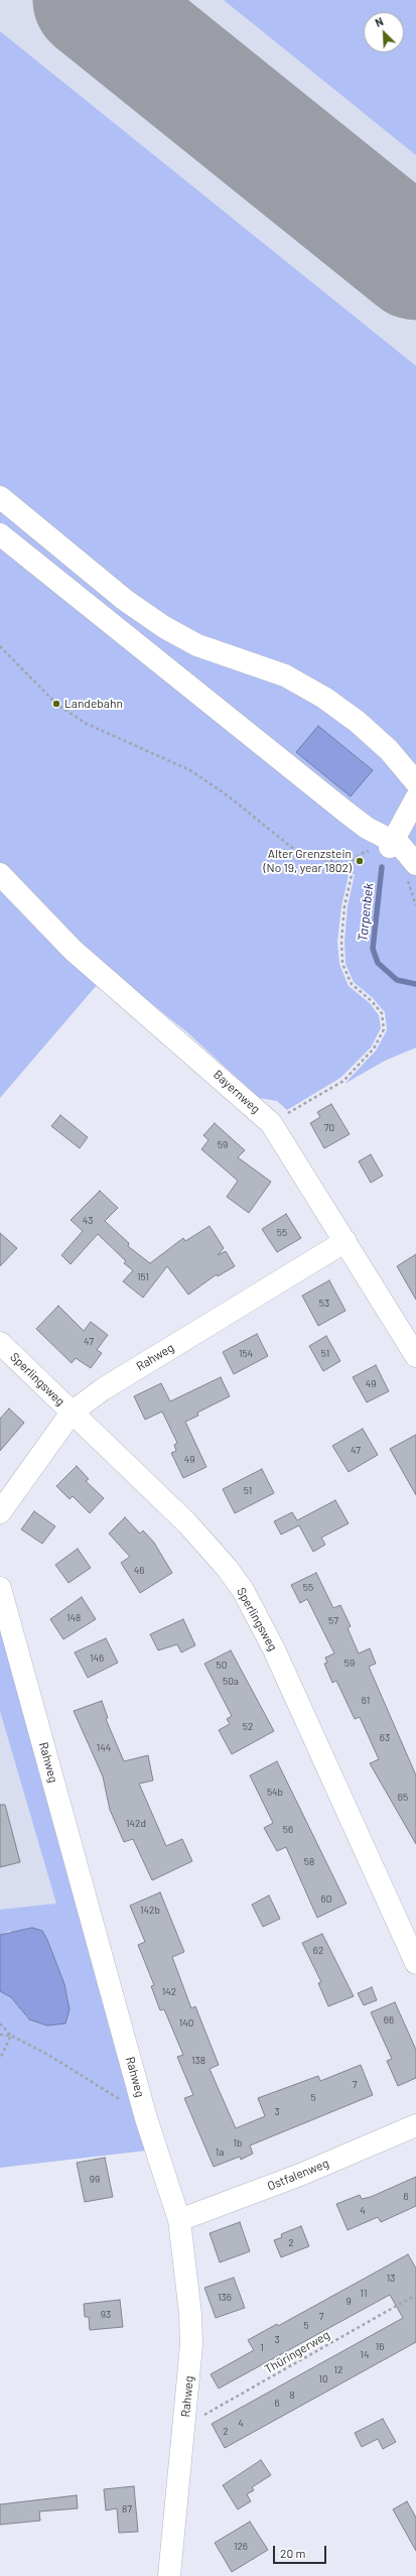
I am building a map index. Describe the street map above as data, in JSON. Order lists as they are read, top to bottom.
{
  "streets": {
    "street": [
      "Bayernweg",
      "Rahweg",
      "Sperlingsweg",
      "Ostfalenweg"
    ],
    "path": ["Thüringerweg"]
  },
  "crossings": [
    ["Bayernweg", "Rahweg"],
    ["Rahweg", "Sperlingsweg"],
    ["Rahweg", "Ostfalenweg"],
    ["Rahweg", "Thüringerweg"]
  ],
  "water": ["Tarpenbek"],
  "places": ["Landebahn", "Alter Grenzstein (No 19, year 1802)"],
  "house_numbers": [
    "70",
    "59",
    "43",
    "55",
    "151",
    "53",
    "47",
    "154",
    "51",
    "49",
    "47",
    "49",
    "51",
    "46",
    "55",
    "148",
    "57",
    "146",
    "59",
    "50",
    "50a",
    "61",
    "52",
    "63",
    "144",
    "54b",
    "65",
    "142d",
    "56",
    "58",
    "60",
    "142b",
    "62",
    "142",
    "66",
    "140",
    "138",
    "7",
    "5",
    "3",
    "1b",
    "1a",
    "99",
    "6",
    "4",
    "2",
    "13",
    "11",
    "136",
    "9",
    "93",
    "7",
    "5",
    "3",
    "16",
    "1",
    "14",
    "12",
    "10",
    "8",
    "6",
    "4",
    "2",
    "87",
    "126"
  ],
  "scale_bar": "20 m",
  "north": "top left"
}
